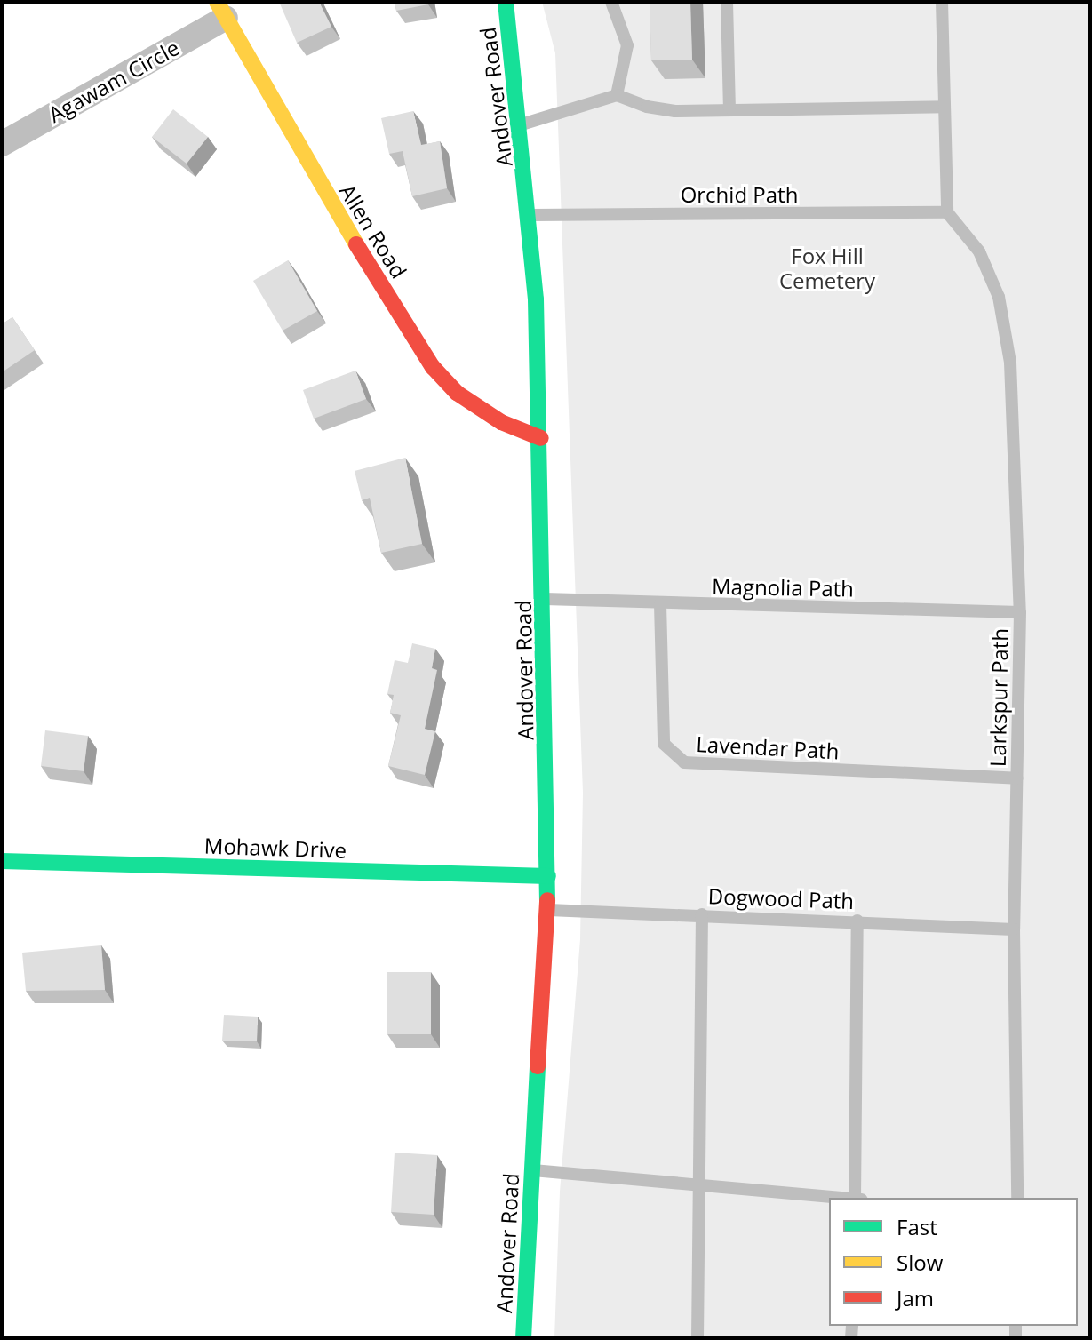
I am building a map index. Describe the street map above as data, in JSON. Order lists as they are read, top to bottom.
{
  "streets": {
    "main road": ["Andover Road", "Allen Road", "Mohawk Drive"],
    "street": ["Agawam Circle"],
    "lane": [
      "Orchid Path",
      "Magnolia Path",
      "Larkspur Path",
      "Lavendar Path",
      "Dogwood Path"
    ]
  },
  "crossings": [
    ["Agawam Circle", "Allen Road"],
    ["Andover Road", "Orchid Path"],
    ["Andover Road", "Allen Road"],
    ["Andover Road", "Magnolia Path"],
    ["Andover Road", "Mohawk Drive"],
    ["Andover Road", "Dogwood Path"],
    ["Orchid Path", "Larkspur Path"],
    ["Magnolia Path", "Larkspur Path"],
    ["Magnolia Path", "Lavendar Path"],
    ["Larkspur Path", "Lavendar Path"],
    ["Larkspur Path", "Dogwood Path"]
  ],
  "parks": ["Fox Hill Cemetery"],
  "legend": ["Fast", "Slow", "Jam"]
}
